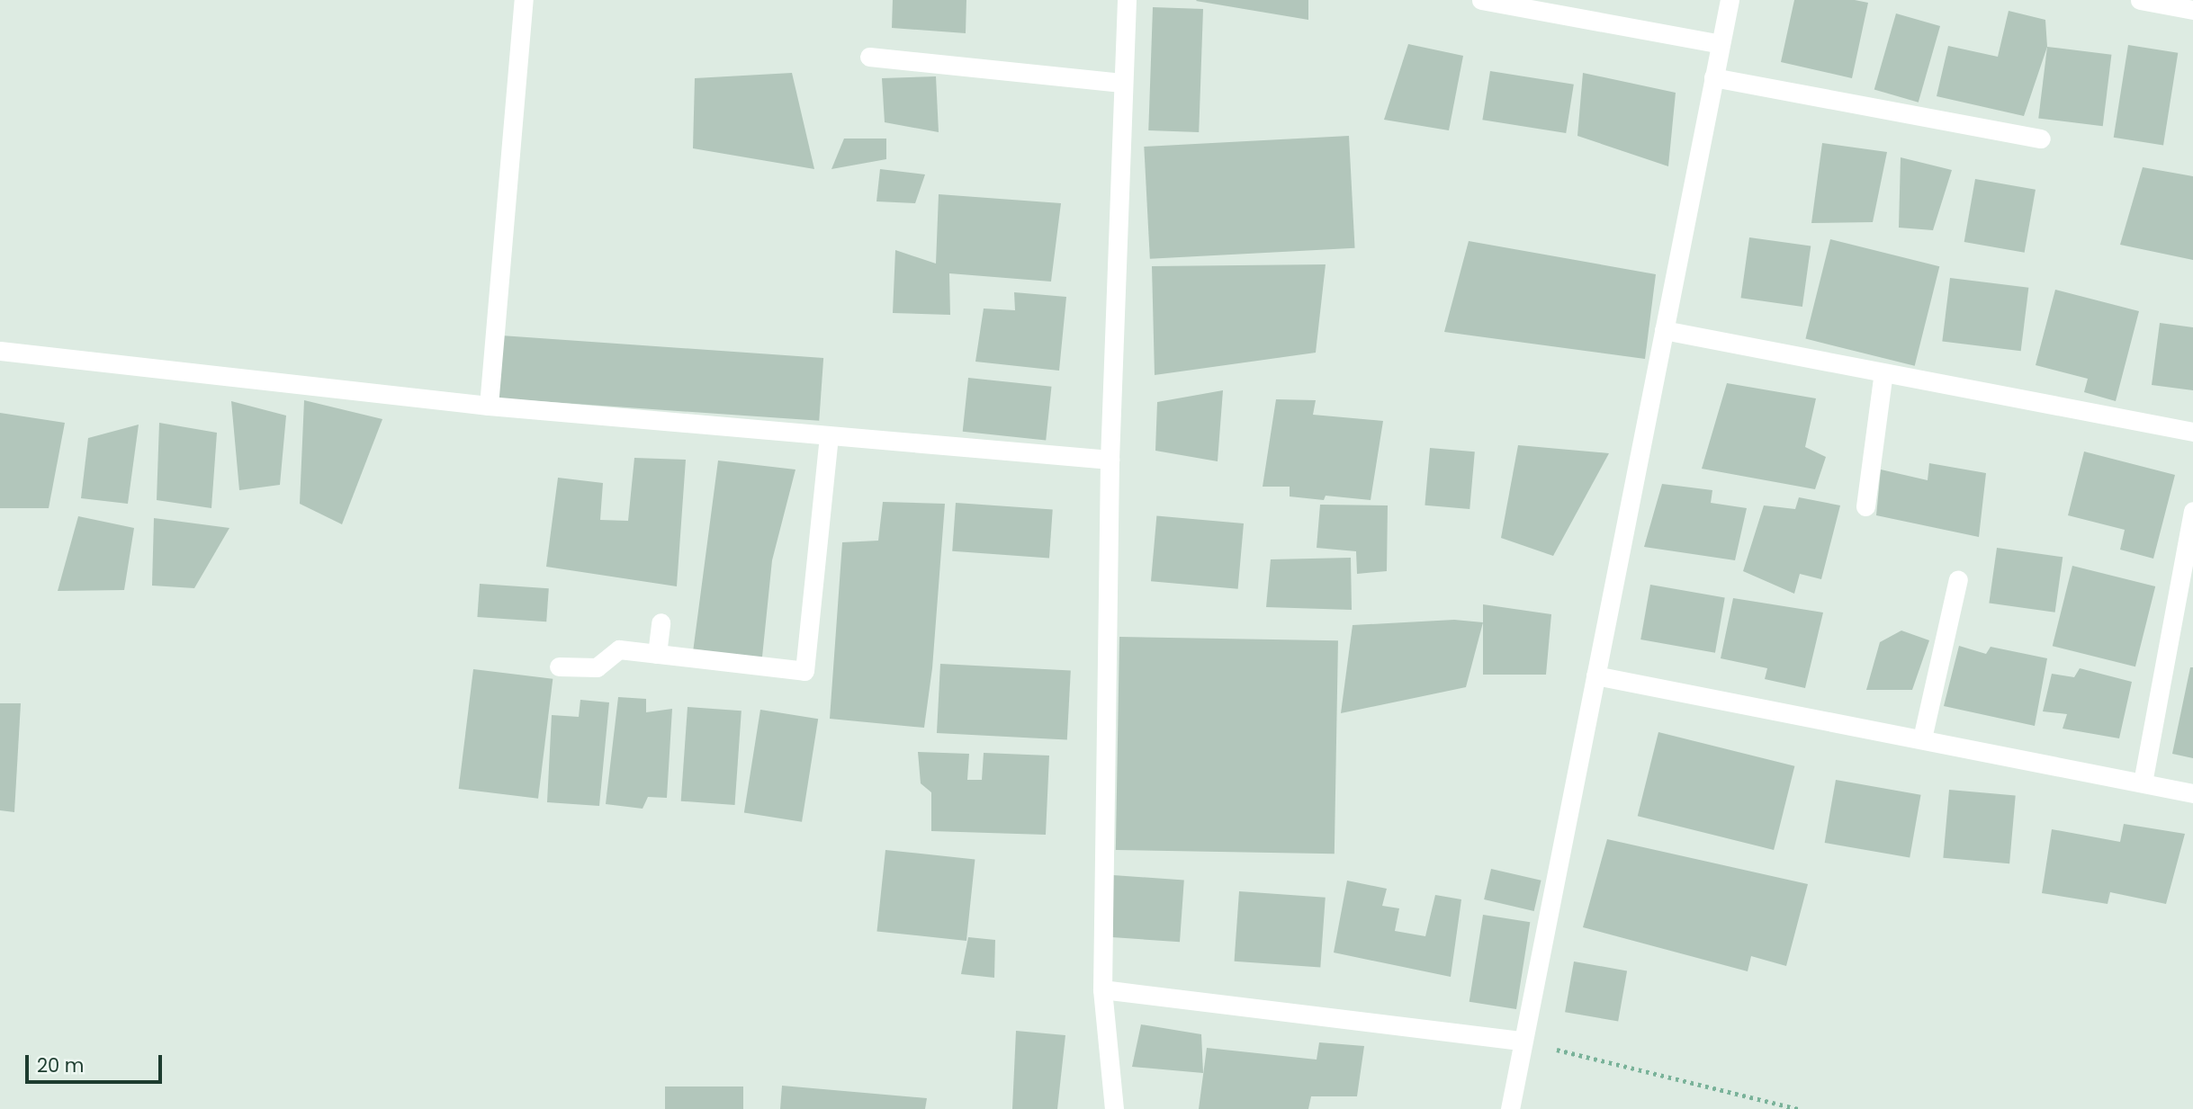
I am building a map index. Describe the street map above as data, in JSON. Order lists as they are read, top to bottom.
{
  "scale_bar": "20 m"
}
